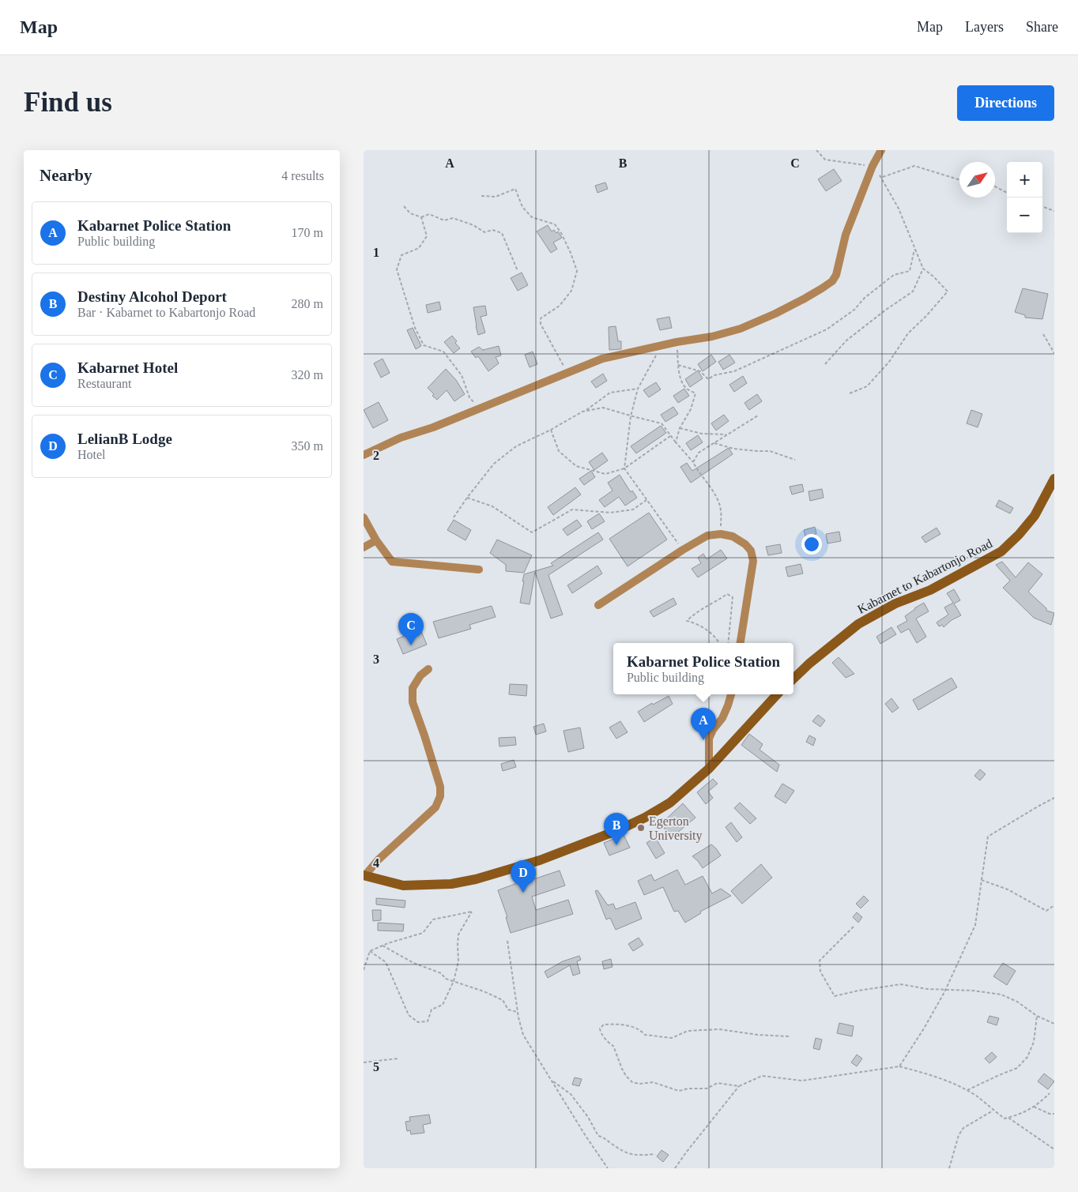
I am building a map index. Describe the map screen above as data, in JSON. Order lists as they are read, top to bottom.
{
  "streets": {
    "main road": ["Kabarnet to Kabartonjo Road"]
  },
  "places": ["Egerton University"],
  "north": "top right",
  "page": {
    "header": "Map",
    "nav": ["Map", "Layers", "Share"],
    "buttons": "Directions",
    "title": "Find us",
    "heading": ["Nearby", "4 results"],
    "map_buttons": ["+", "−"],
    "list": [
      {
        "mark": "A",
        "name": "Kabarnet Police Station",
        "note": "Public building",
        "value": "170 m"
      },
      {
        "mark": "B",
        "name": "Destiny Alcohol Deport",
        "note": "Bar · Kabarnet to Kabartonjo Road",
        "value": "280 m"
      },
      {
        "mark": "C",
        "name": "Kabarnet Hotel",
        "note": "Restaurant",
        "value": "320 m"
      },
      {
        "mark": "D",
        "name": "LelianB Lodge",
        "note": "Hotel",
        "value": "350 m"
      }
    ],
    "pins": [
      "C",
      "A",
      "B",
      "D"
    ],
    "popup": ["Kabarnet Police Station", "Public building"]
  },
  "grid": {
    "columns": ["A", "B", "C"],
    "rows": [
      "1",
      "2",
      "3",
      "4",
      "5"
    ]
  }
}
